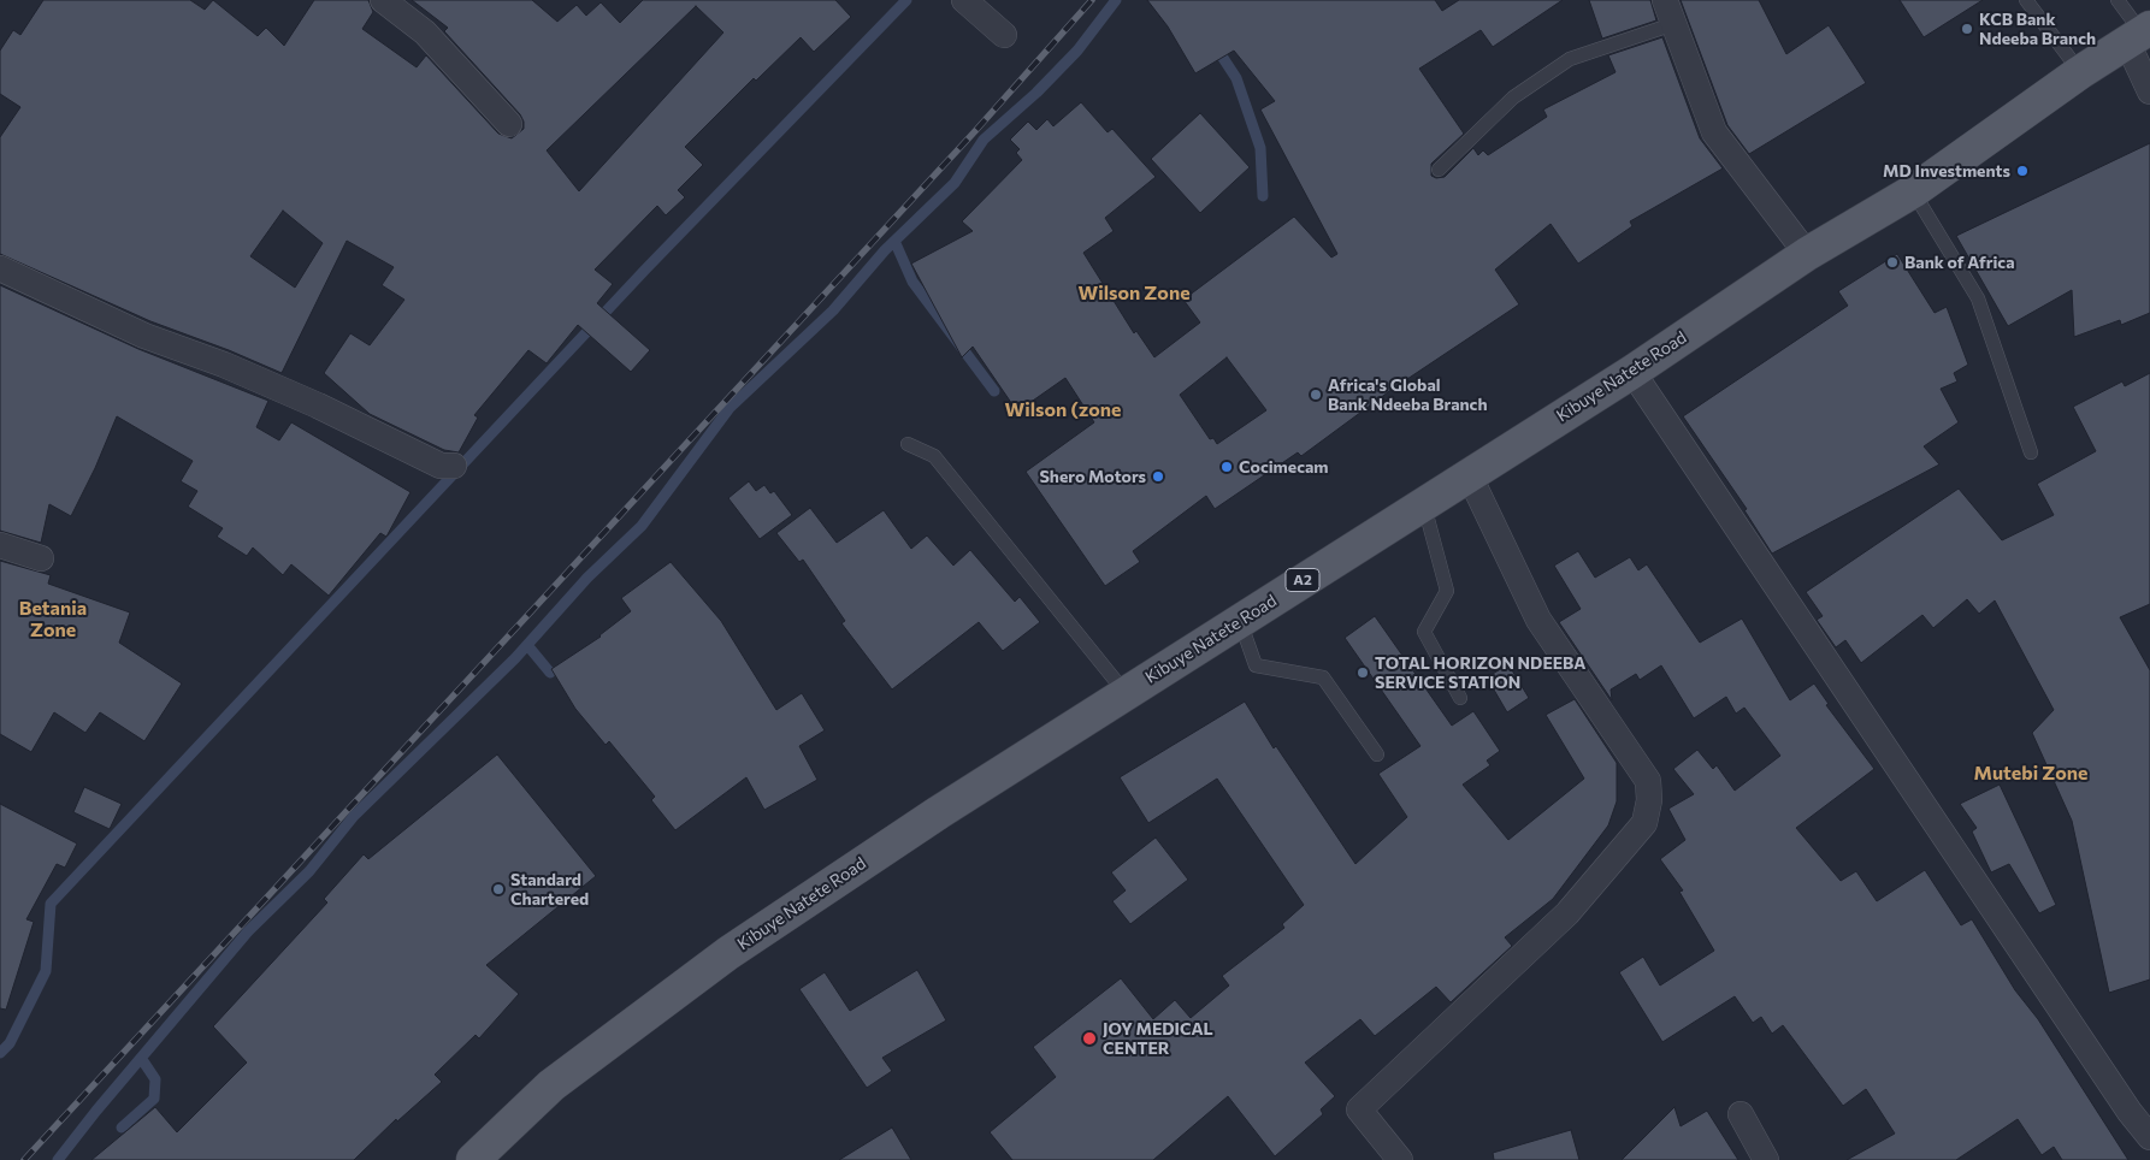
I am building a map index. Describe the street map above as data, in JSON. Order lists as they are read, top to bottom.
{
  "streets": {
    "main road": ["Kibuye Natete Road", "A2"]
  },
  "districts": [
    "Wilson Zone",
    "Wilson (zone",
    "Betania Zone",
    "Mutebi Zone"
  ],
  "places": [
    "KCB Bank Ndeeba Branch",
    "MD Investments",
    "Bank of Africa",
    "Africa's Global Bank Ndeeba Branch",
    "Cocimecam",
    "Shero Motors",
    "TOTAL HORIZON NDEEBA SERVICE STATION",
    "Standard Chartered",
    "JOY MEDICAL CENTER"
  ]
}
